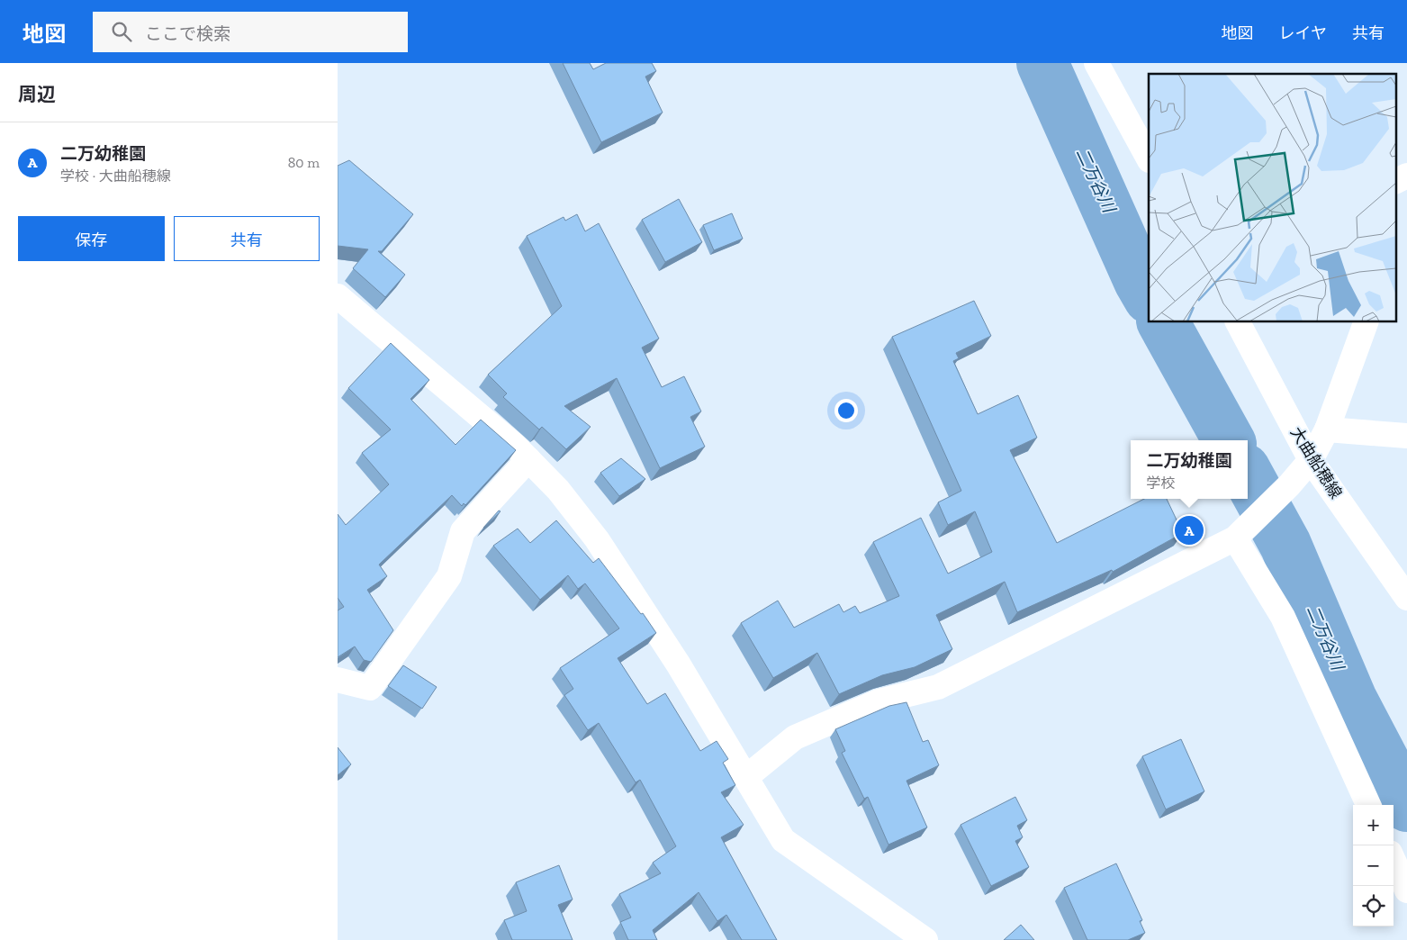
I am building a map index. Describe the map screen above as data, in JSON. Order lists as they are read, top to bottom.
{
  "streets": {
    "street": ["大曲船穂線"]
  },
  "water": ["二万谷川"],
  "page": {
    "header": "地図",
    "search": "ここで検索",
    "nav": ["地図", "レイヤ", "共有"],
    "heading": "周辺",
    "list": [
      {
        "mark": "A",
        "name": "二万幼稚園",
        "note": "学校 · 大曲船穂線",
        "value": "80 m"
      }
    ],
    "buttons": ["保存", "共有"],
    "popup": ["二万幼稚園", "学校"],
    "pins": "A",
    "map_buttons": ["+", "−"]
  }
}
